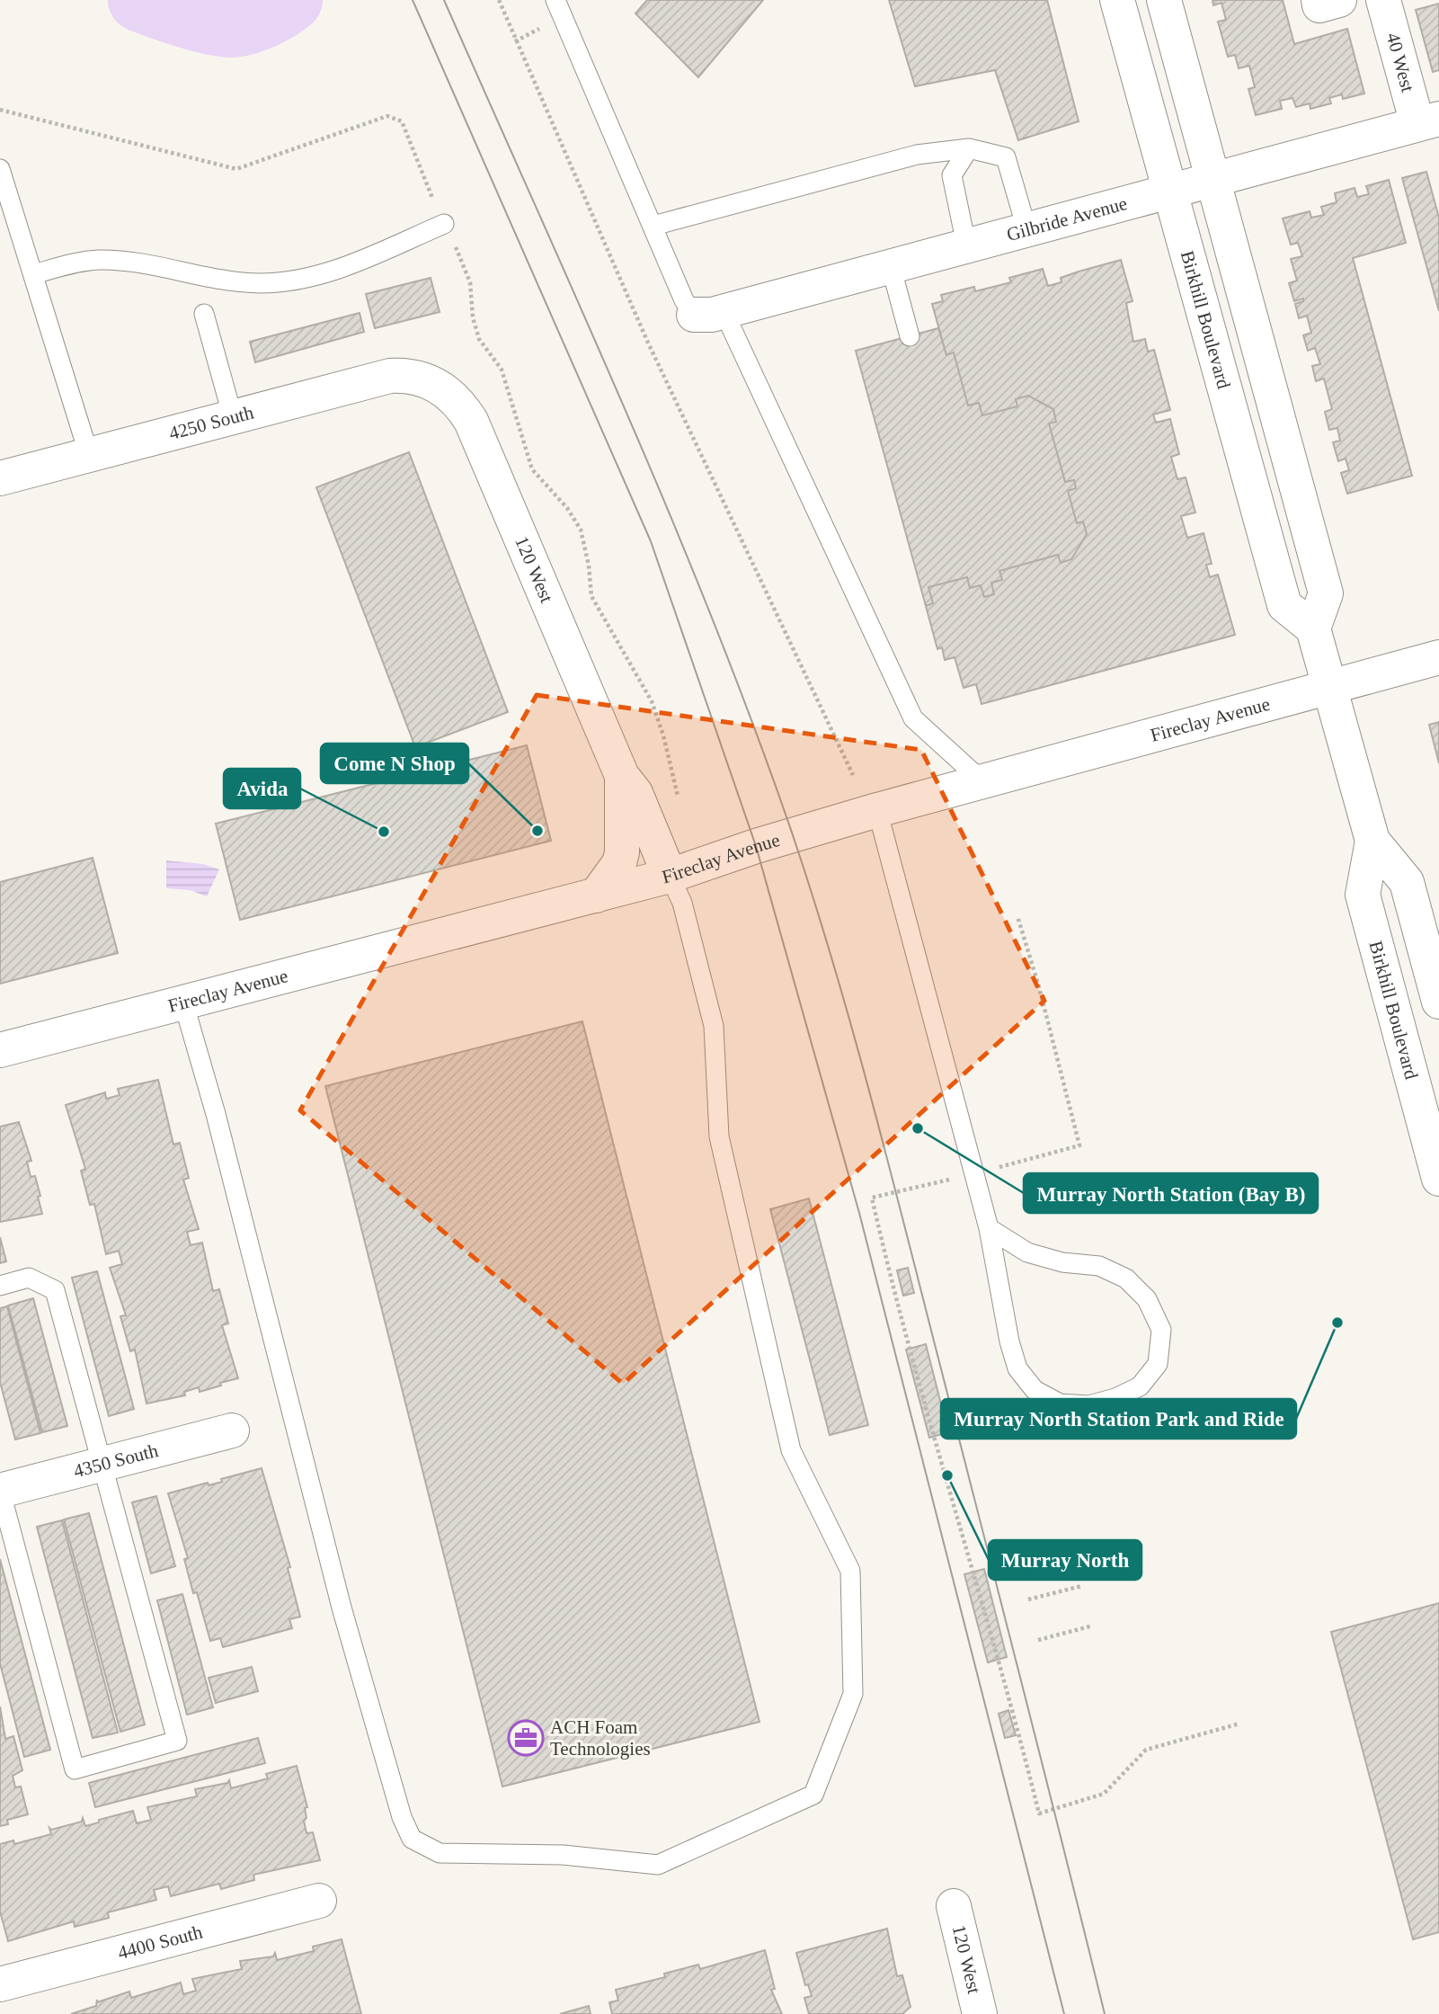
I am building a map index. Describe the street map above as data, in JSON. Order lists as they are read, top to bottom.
{
  "streets": {
    "street": [
      "40 West",
      "Gilbride Avenue",
      "Birkhill Boulevard",
      "4250 South",
      "120 West",
      "Fireclay Avenue",
      "4350 South",
      "4400 South"
    ]
  },
  "crossings": [
    ["40 West", "Gilbride Avenue"],
    ["Gilbride Avenue", "Birkhill Boulevard"],
    ["Birkhill Boulevard", "Fireclay Avenue"],
    ["4250 South", "120 West"],
    ["120 West", "Fireclay Avenue"]
  ],
  "places": {
    "other": [
      "Come N Shop",
      "Avida",
      "Murray North Station (Bay B)",
      "Murray North Station Park and Ride",
      "Murray North"
    ],
    "office": ["ACH Foam Technologies"]
  }
}
